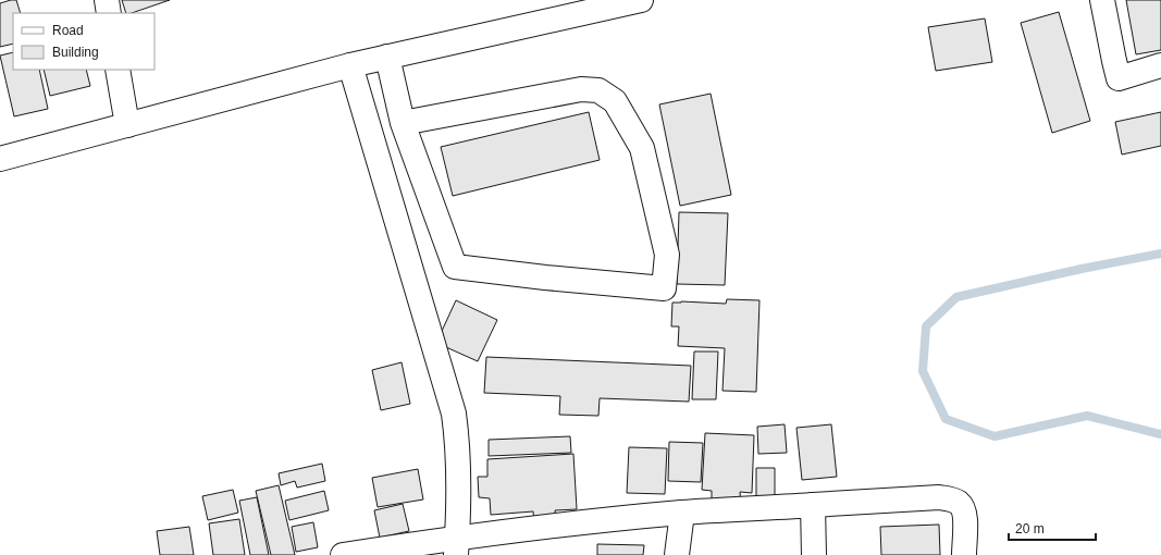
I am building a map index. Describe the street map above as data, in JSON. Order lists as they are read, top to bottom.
{
  "legend": ["Road", "Building"],
  "scale_bar": "20 m"
}
